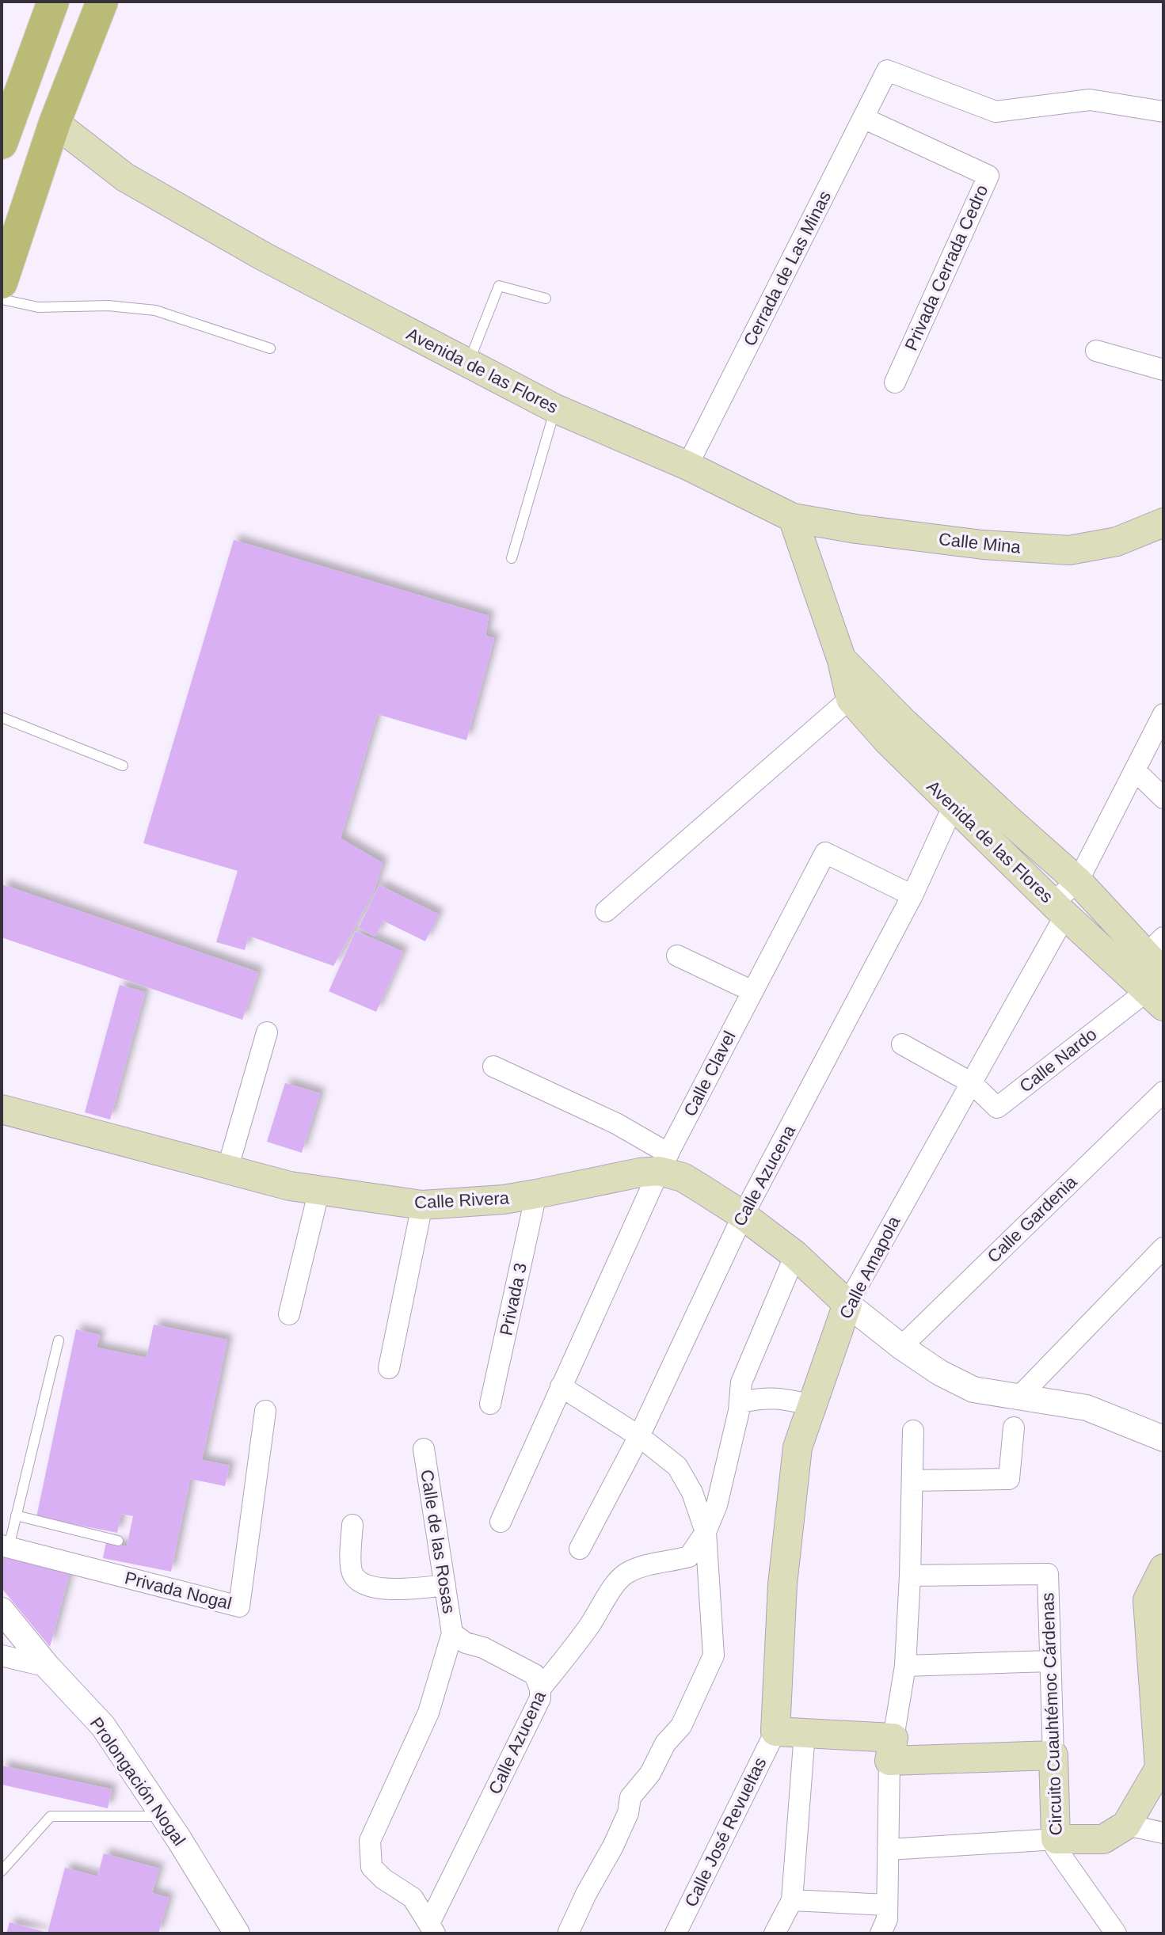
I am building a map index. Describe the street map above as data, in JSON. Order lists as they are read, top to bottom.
{
  "streets": {
    "main road": [
      "Avenida de las Flores",
      "Calle Mina",
      "Calle Rivera",
      "Calle Amapola",
      "Circuito Cuauhtémoc Cárdenas"
    ],
    "street": [
      "Privada Cerrada Cedro",
      "Cerrada de Las Minas",
      "Calle Nardo",
      "Calle Clavel",
      "Calle Azucena",
      "Calle Gardenia",
      "Privada 3",
      "Calle de las Rosas",
      "Privada Nogal",
      "Prolongación Nogal",
      "Calle José Revueltas"
    ]
  },
  "crossings": [
    ["Privada Cerrada Cedro", "Cerrada de Las Minas"],
    ["Cerrada de Las Minas", "Avenida de las Flores"],
    ["Avenida de las Flores", "Calle Mina"],
    ["Avenida de las Flores", "Calle Nardo"],
    ["Avenida de las Flores", "Calle Azucena"],
    ["Avenida de las Flores", "Calle Amapola"],
    ["Calle Nardo", "Calle Amapola"],
    ["Calle Clavel", "Calle Azucena"],
    ["Calle Clavel", "Calle Rivera"],
    ["Calle Azucena", "Calle Rivera"],
    ["Calle Rivera", "Calle Amapola"],
    ["Calle Rivera", "Privada 3"],
    ["Calle Amapola", "Calle José Revueltas"]
  ]
}
